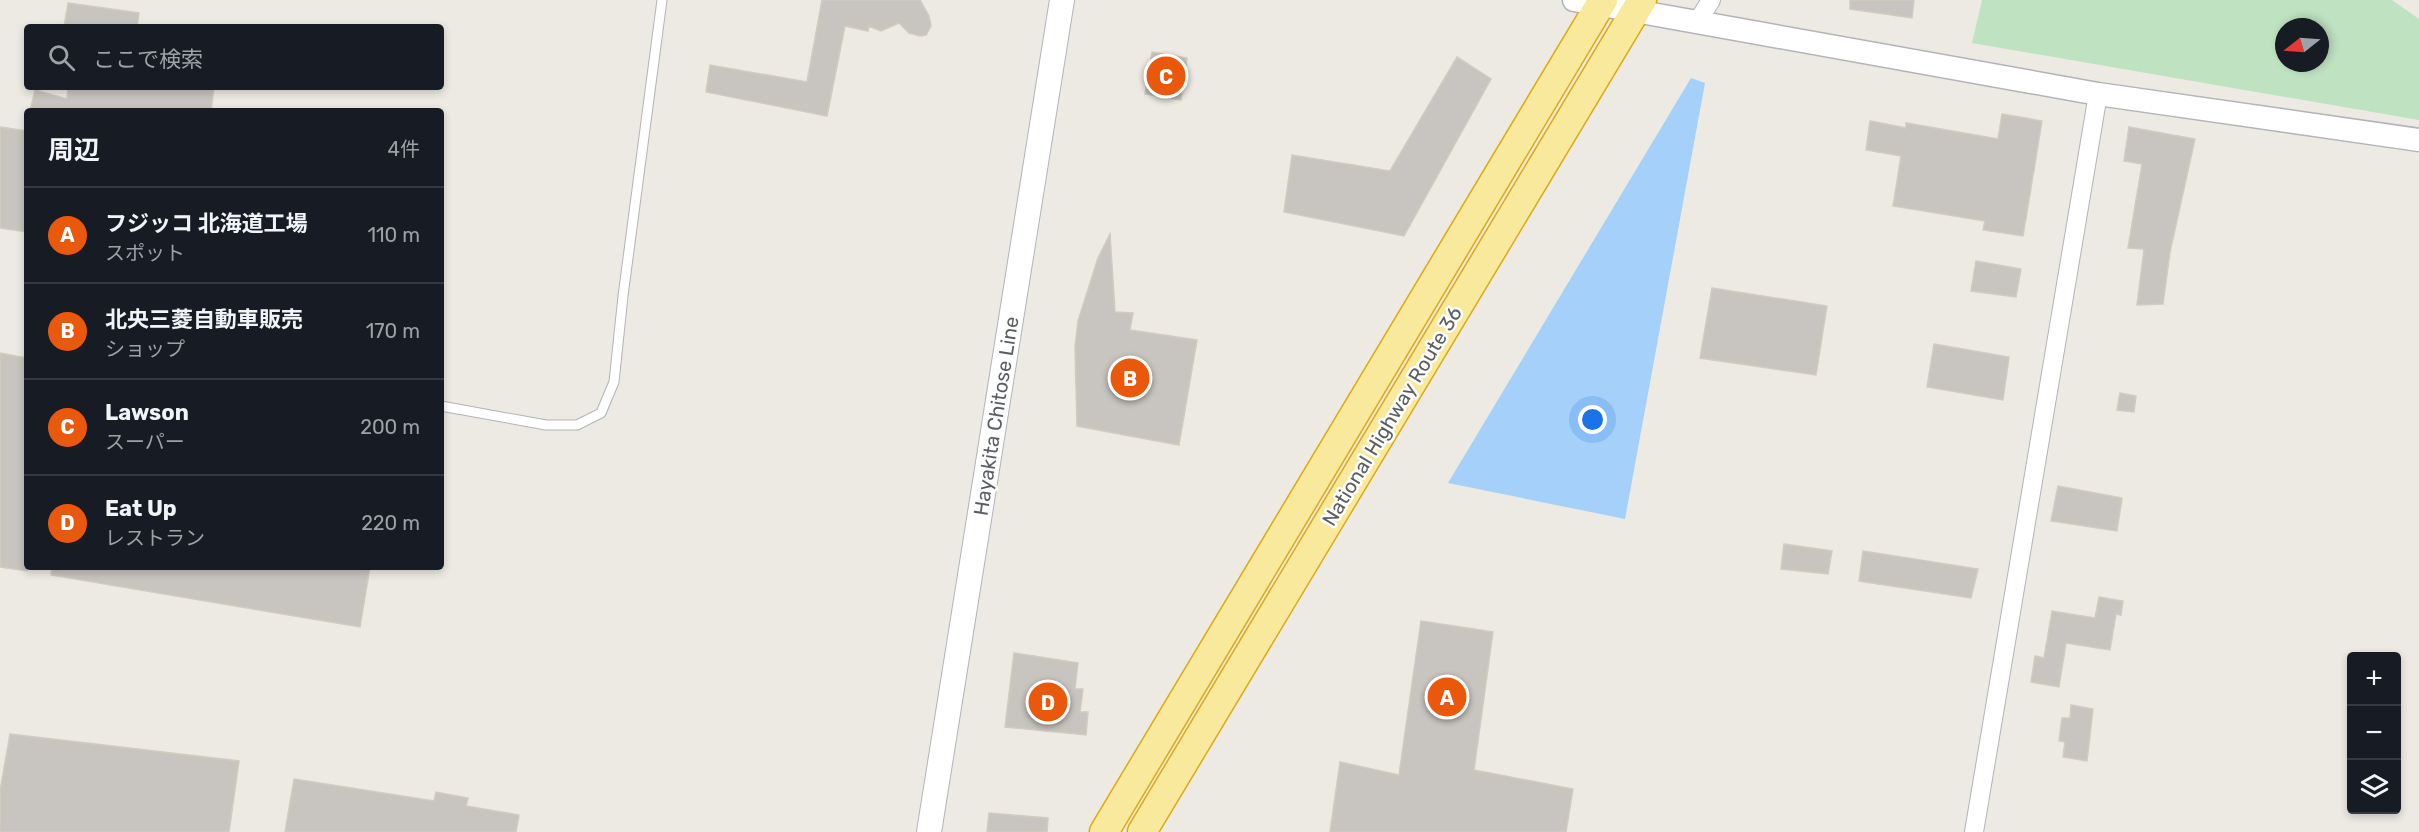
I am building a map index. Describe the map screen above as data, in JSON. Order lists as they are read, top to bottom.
{
  "streets": {
    "highway": ["National Highway Route 36"],
    "main road": ["Hayakita Chitose Line"]
  },
  "north": "left",
  "page": {
    "search": "ここで検索",
    "pins": [
      "C",
      "B",
      "A",
      "D"
    ],
    "heading": ["周辺", "4件"],
    "list": [
      {
        "mark": "A",
        "name": "フジッコ 北海道工場",
        "note": "スポット",
        "value": "110 m"
      },
      {
        "mark": "B",
        "name": "北央三菱自動車販売",
        "note": "ショップ",
        "value": "170 m"
      },
      {
        "mark": "C",
        "name": "Lawson",
        "note": "スーパー",
        "value": "200 m"
      },
      {
        "mark": "D",
        "name": "Eat Up",
        "note": "レストラン",
        "value": "220 m"
      }
    ],
    "map_buttons": ["+", "−"]
  }
}
